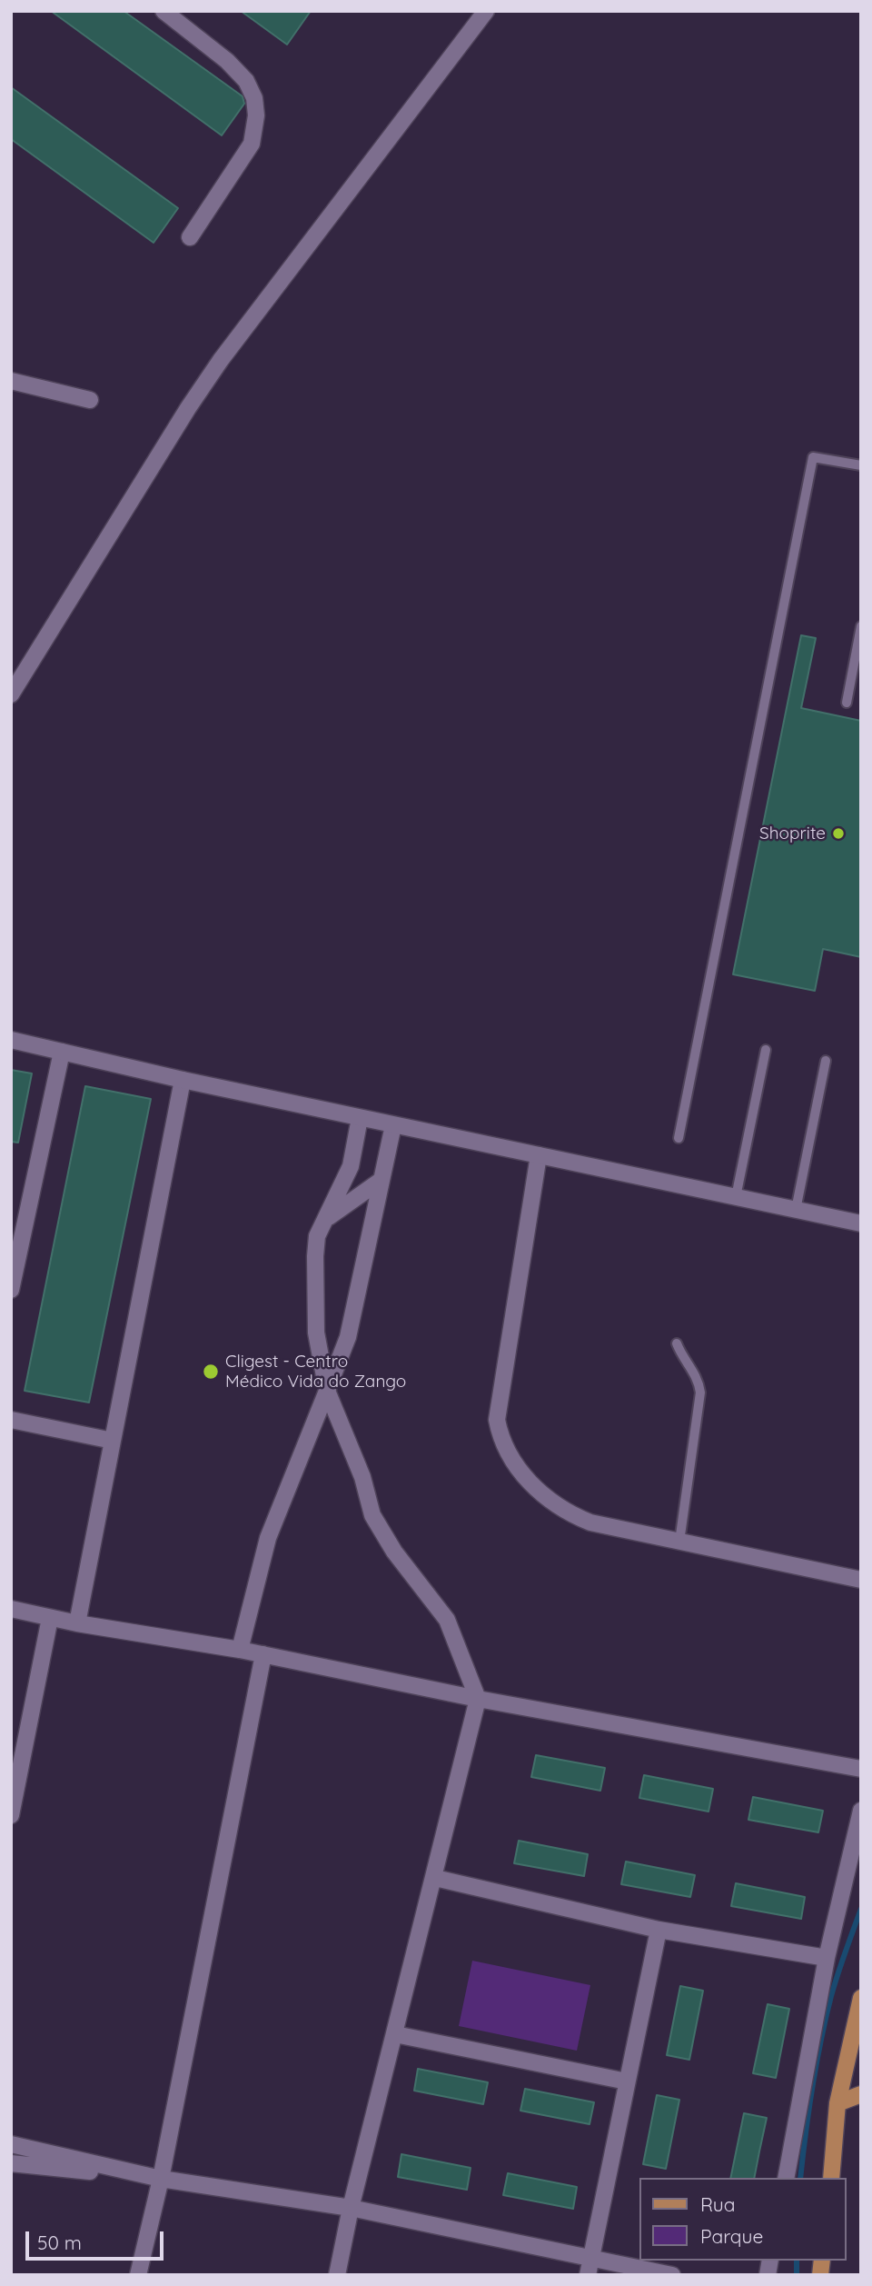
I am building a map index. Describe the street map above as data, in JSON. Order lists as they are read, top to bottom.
{
  "places": ["Shoprite", "Cligest - Centro Médico Vida do Zango"],
  "legend": ["Rua", "Parque"],
  "scale_bar": "50 m"
}
